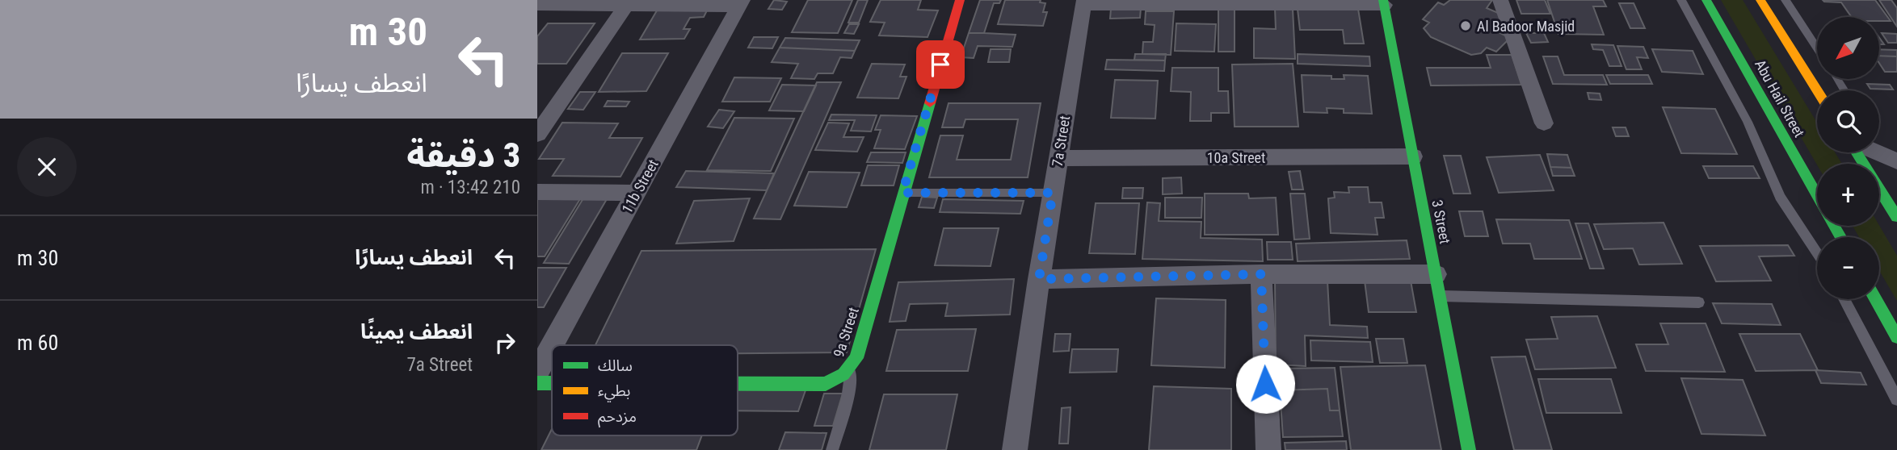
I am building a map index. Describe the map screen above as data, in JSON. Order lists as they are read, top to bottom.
{
  "streets": {
    "street": [
      "Abu Hail Street",
      "7a Street",
      "10a Street",
      "11b Street",
      "3 Street",
      "9a Street"
    ]
  },
  "crossings": [
    ["7a Street", "10a Street"],
    ["10a Street", "3 Street"]
  ],
  "places": ["Al Badoor Masjid"],
  "legend": ["سالك", "بطيء", "مزدحم"],
  "north": "bottom left",
  "page": {
    "turn": ["30 m", "انعطف يسارًا"],
    "map_buttons": ["+", "−"],
    "heading": ["3 دقيقة", "210 m · 13:42"],
    "list": [
      {
        "name": "انعطف يسارًا",
        "value": "30 m"
      },
      {
        "name": "انعطف يمينًا",
        "note": "7a Street",
        "value": "60 m"
      }
    ]
  }
}
